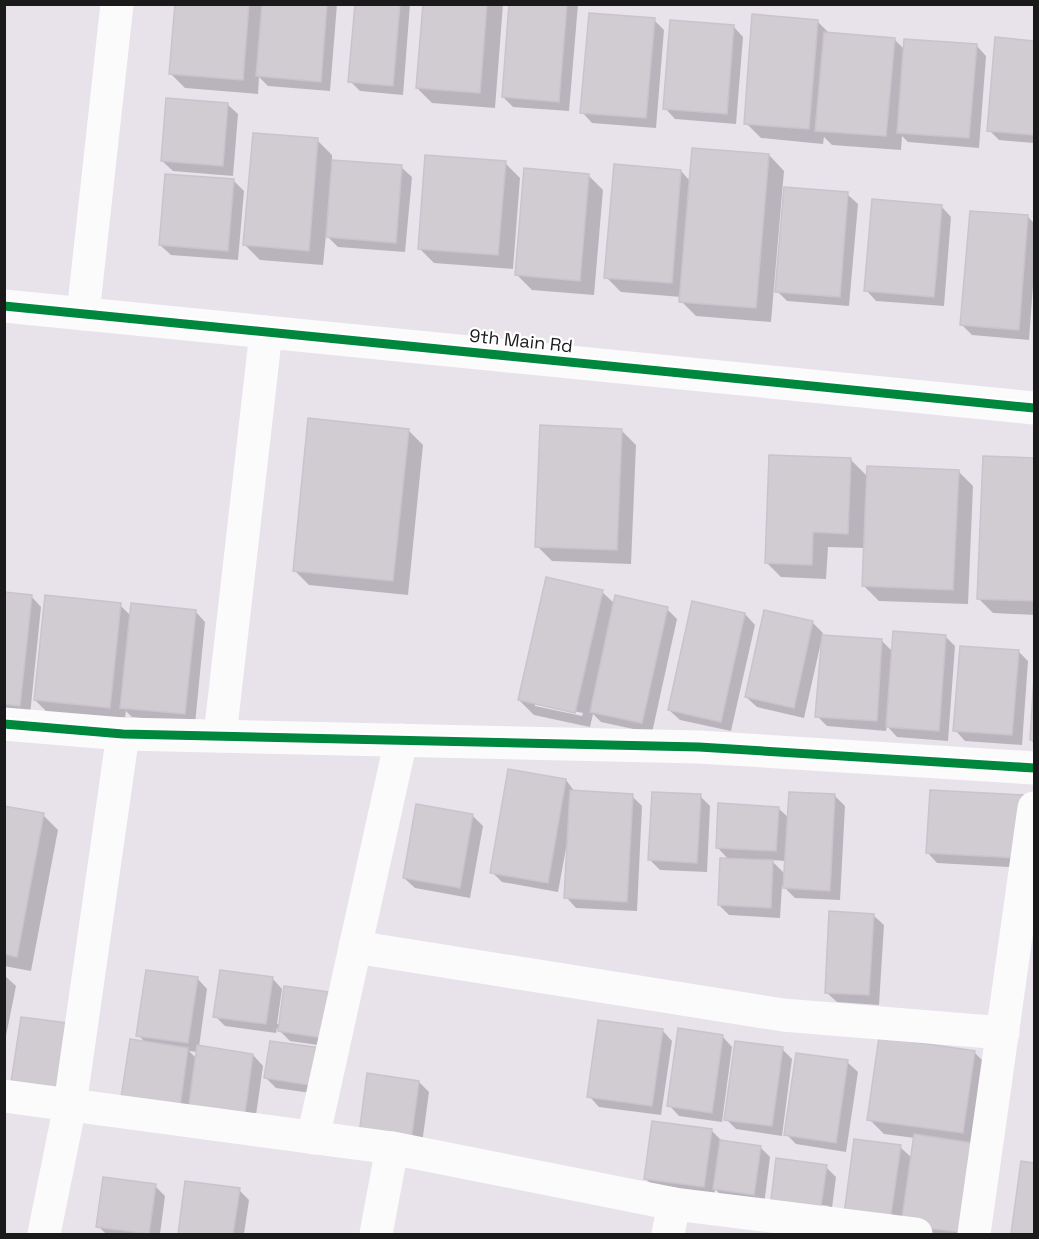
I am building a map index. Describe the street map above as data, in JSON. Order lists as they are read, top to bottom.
{
  "streets": {
    "street": ["9th Main Rd"]
  }
}
